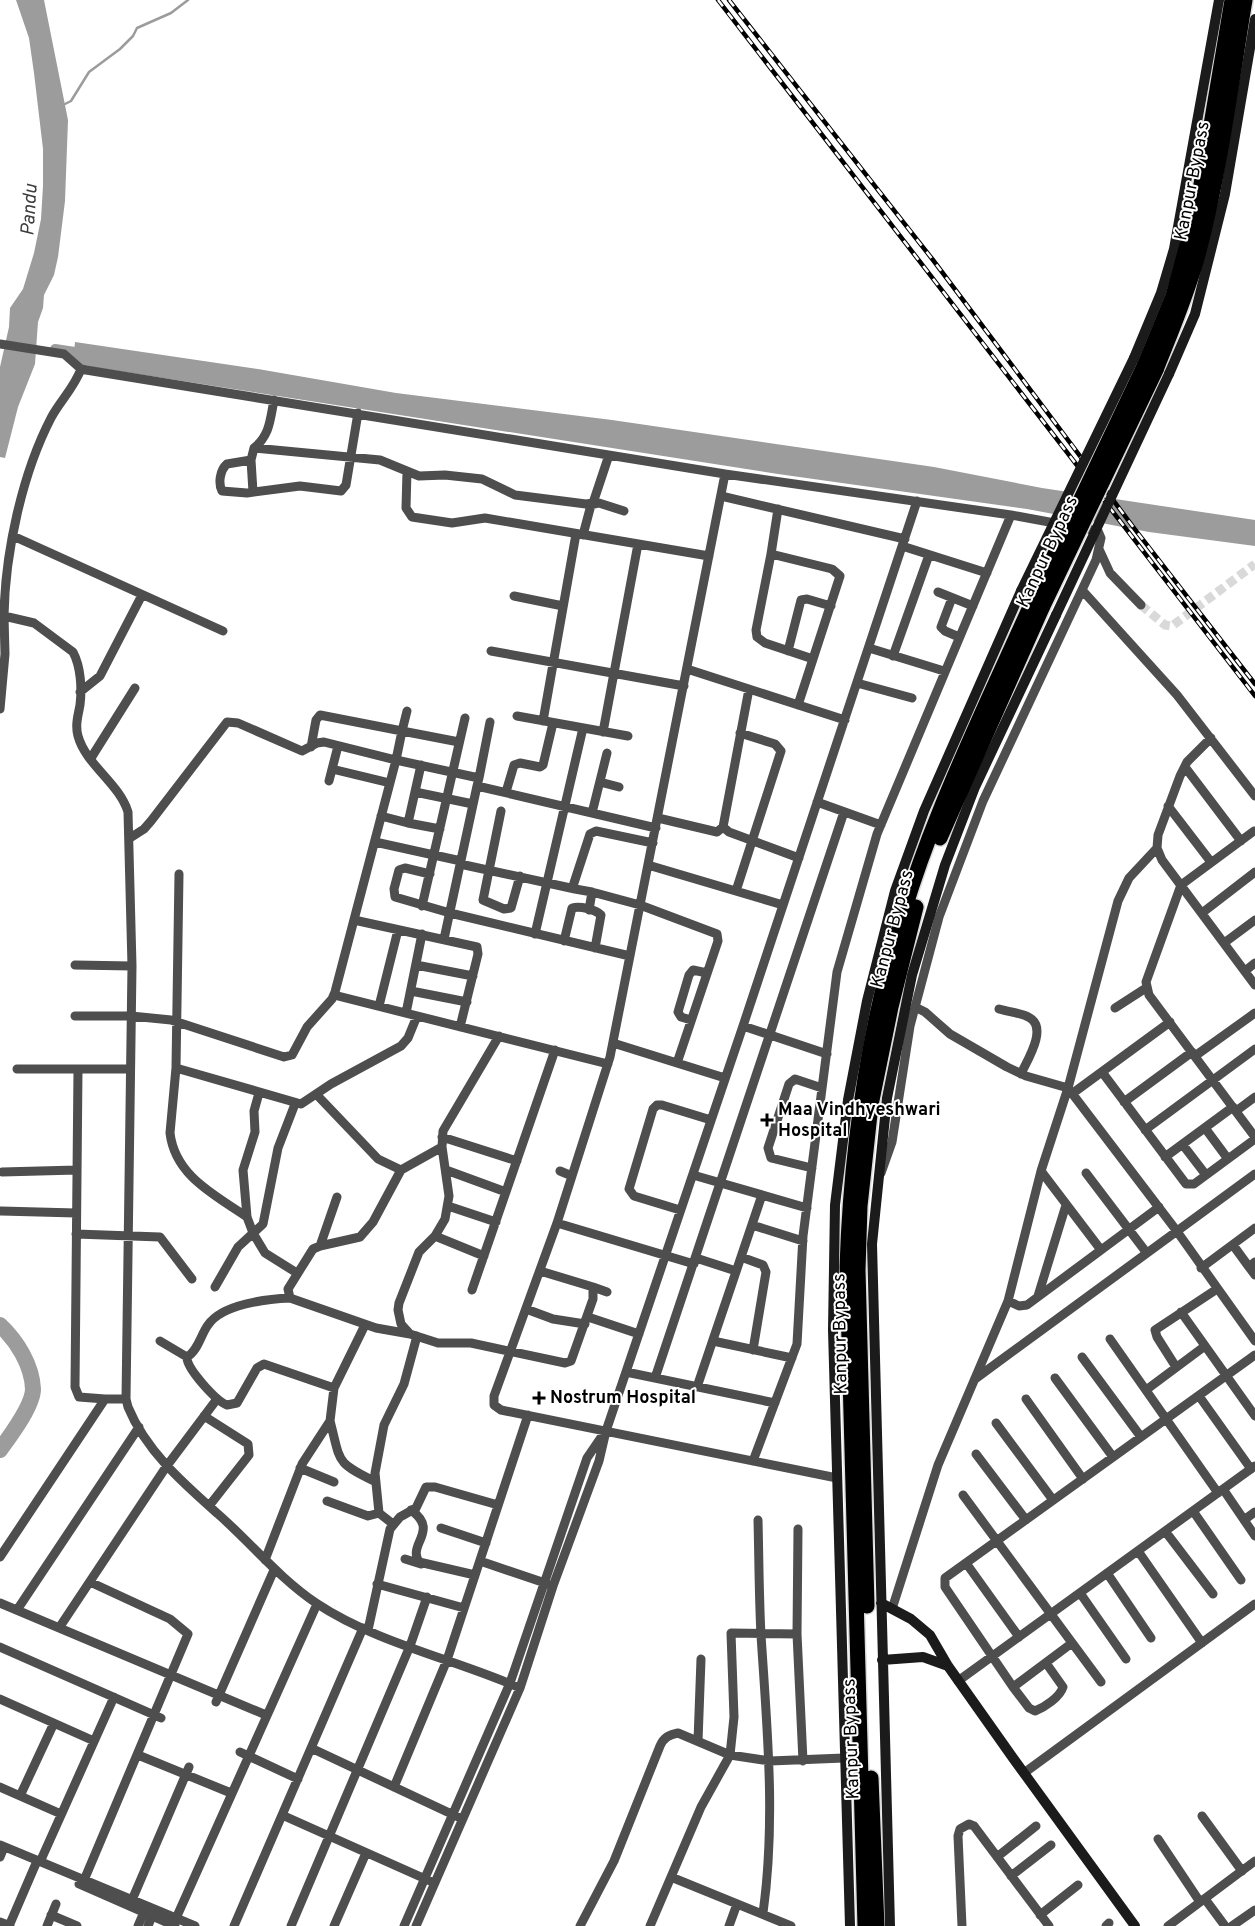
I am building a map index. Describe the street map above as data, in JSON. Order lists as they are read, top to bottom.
{
  "streets": {
    "highway": ["Kanpur Bypass"]
  },
  "water": ["Pandu"],
  "places": {
    "health": ["Maa Vindhyeshwari Hospital", "Nostrum Hospital"]
  }
}
